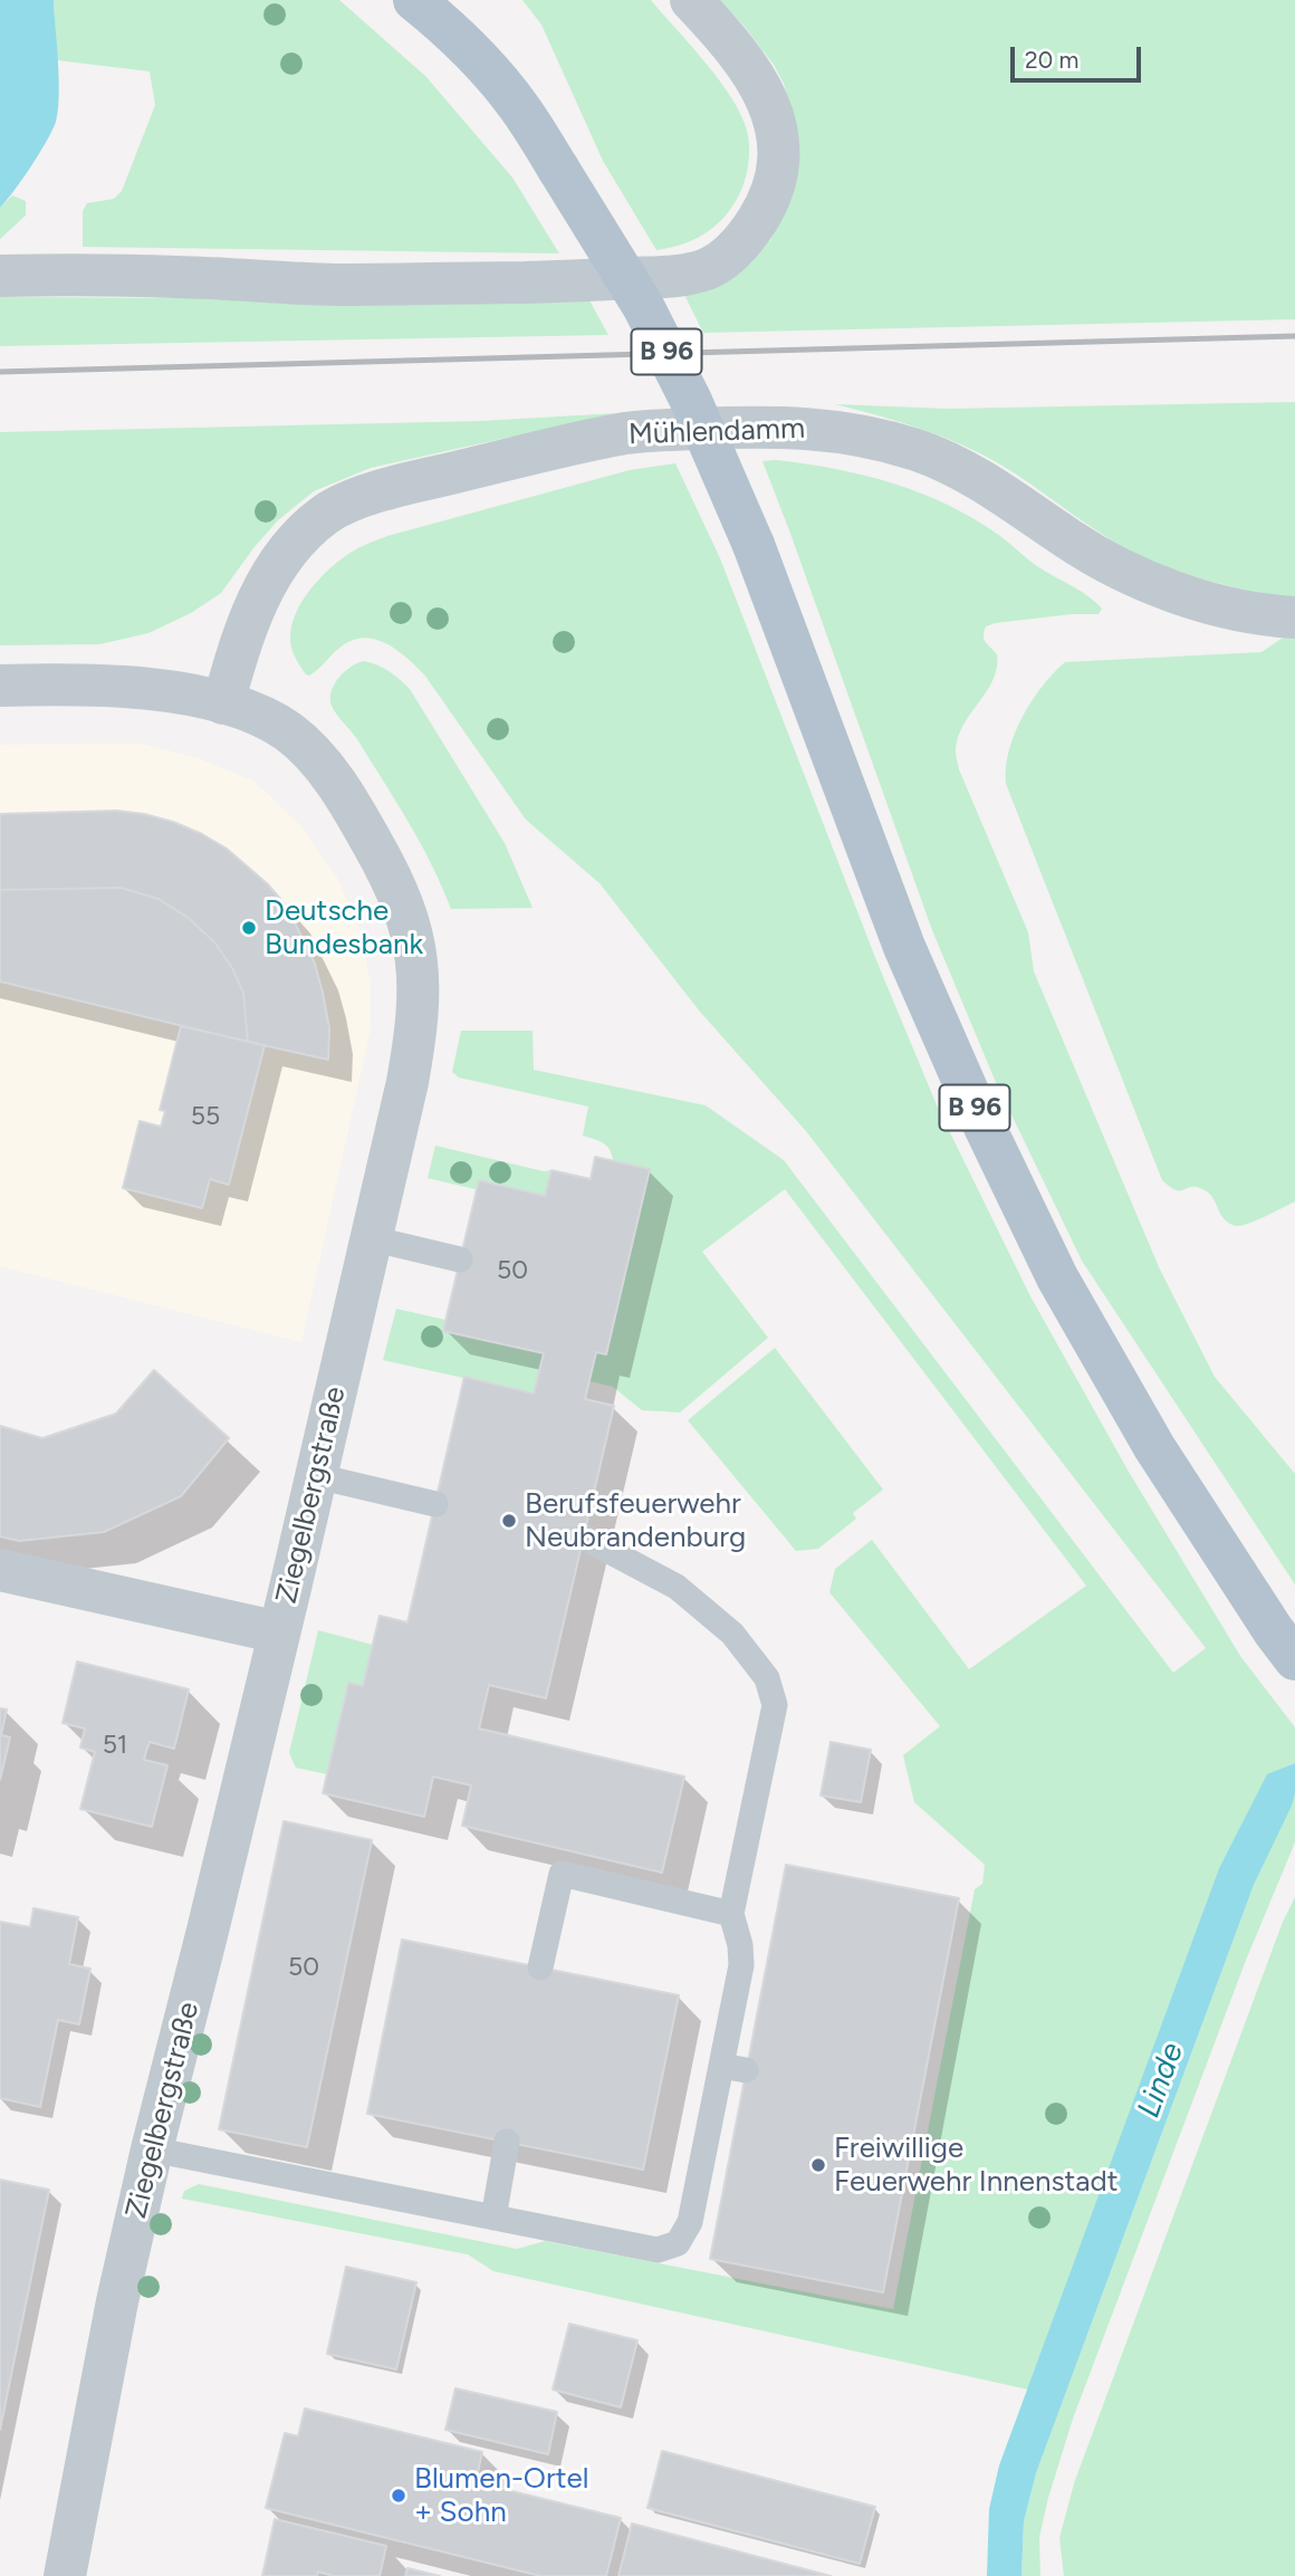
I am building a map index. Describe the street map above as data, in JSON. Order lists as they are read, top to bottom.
{
  "streets": {
    "main road": ["B 96"],
    "street": ["Mühlendamm", "Ziegelbergstraße"]
  },
  "crossings": [
    ["Mühlendamm", "Ziegelbergstraße"]
  ],
  "water": ["Linde"],
  "places": [
    "Deutsche Bundesbank",
    "Berufsfeuerwehr Neubrandenburg",
    "Freiwillige Feuerwehr Innenstadt",
    "Blumen-Ortel + Sohn"
  ],
  "house_numbers": [
    "55",
    "50",
    "51",
    "50"
  ],
  "scale_bar": "20 m"
}
